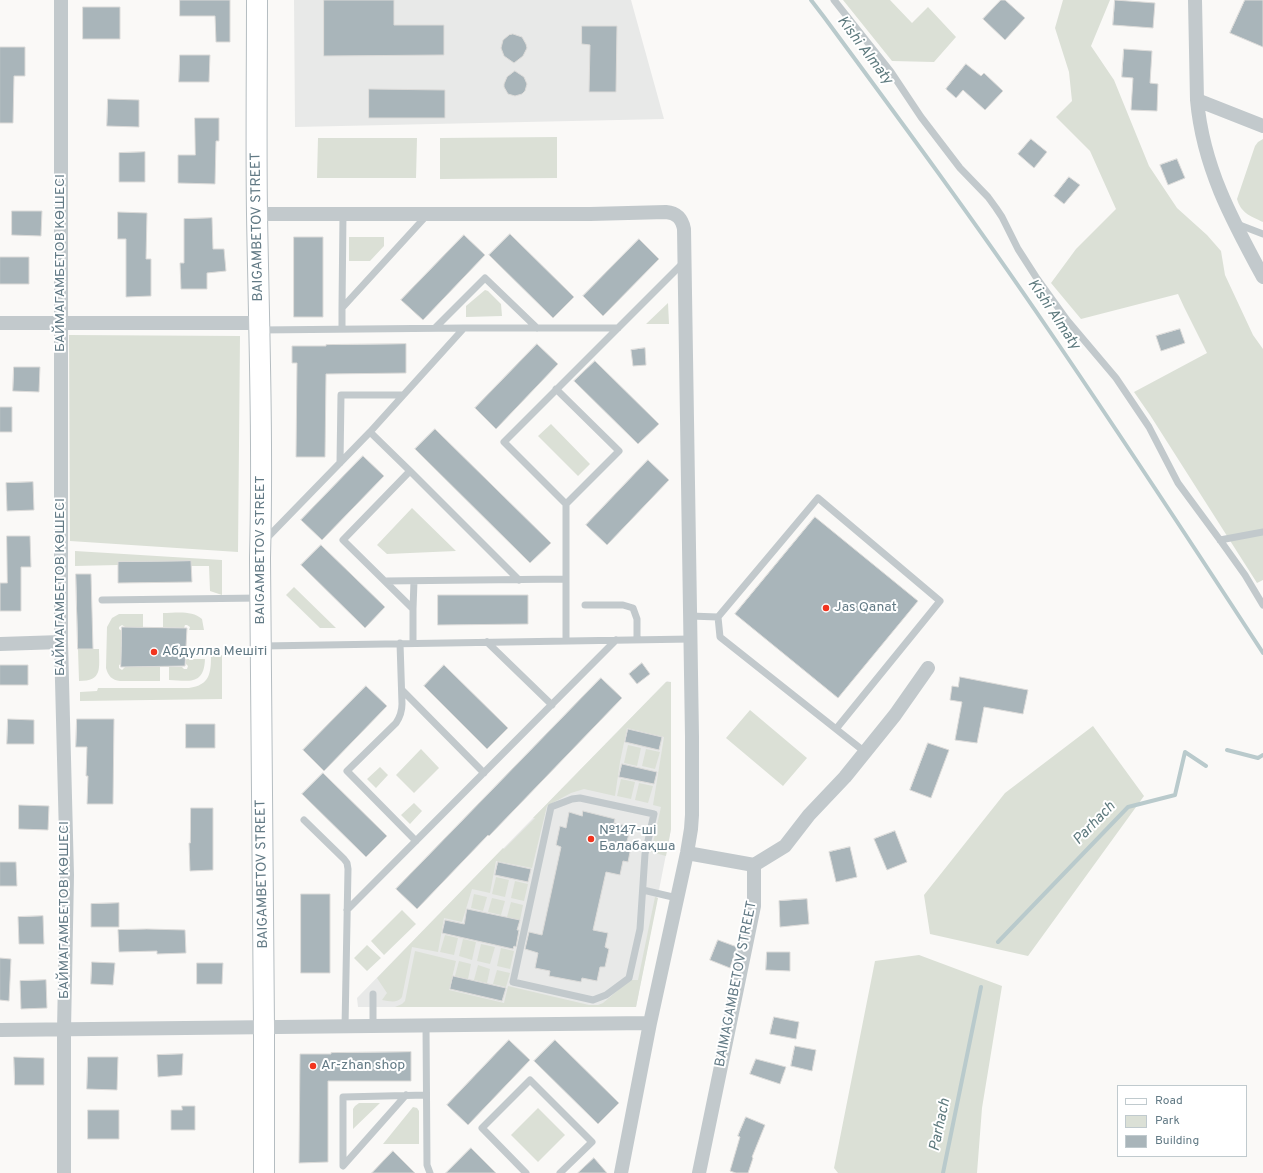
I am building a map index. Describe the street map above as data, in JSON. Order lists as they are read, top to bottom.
{
  "streets": {
    "street": ["BAIGAMBETOV STREET", "БАЙМАГАМБЕТОВ КӨШЕСІ", "BAIMAGAMBETOV STREET"]
  },
  "water": ["Kіshі Almaty", "Parhach"],
  "places": [
    "Jas Qanat",
    "Абдулла Мешіті",
    "№147-ші Балабақша",
    "Ar-zhan shop"
  ],
  "legend": ["Road", "Park", "Building"]
}
